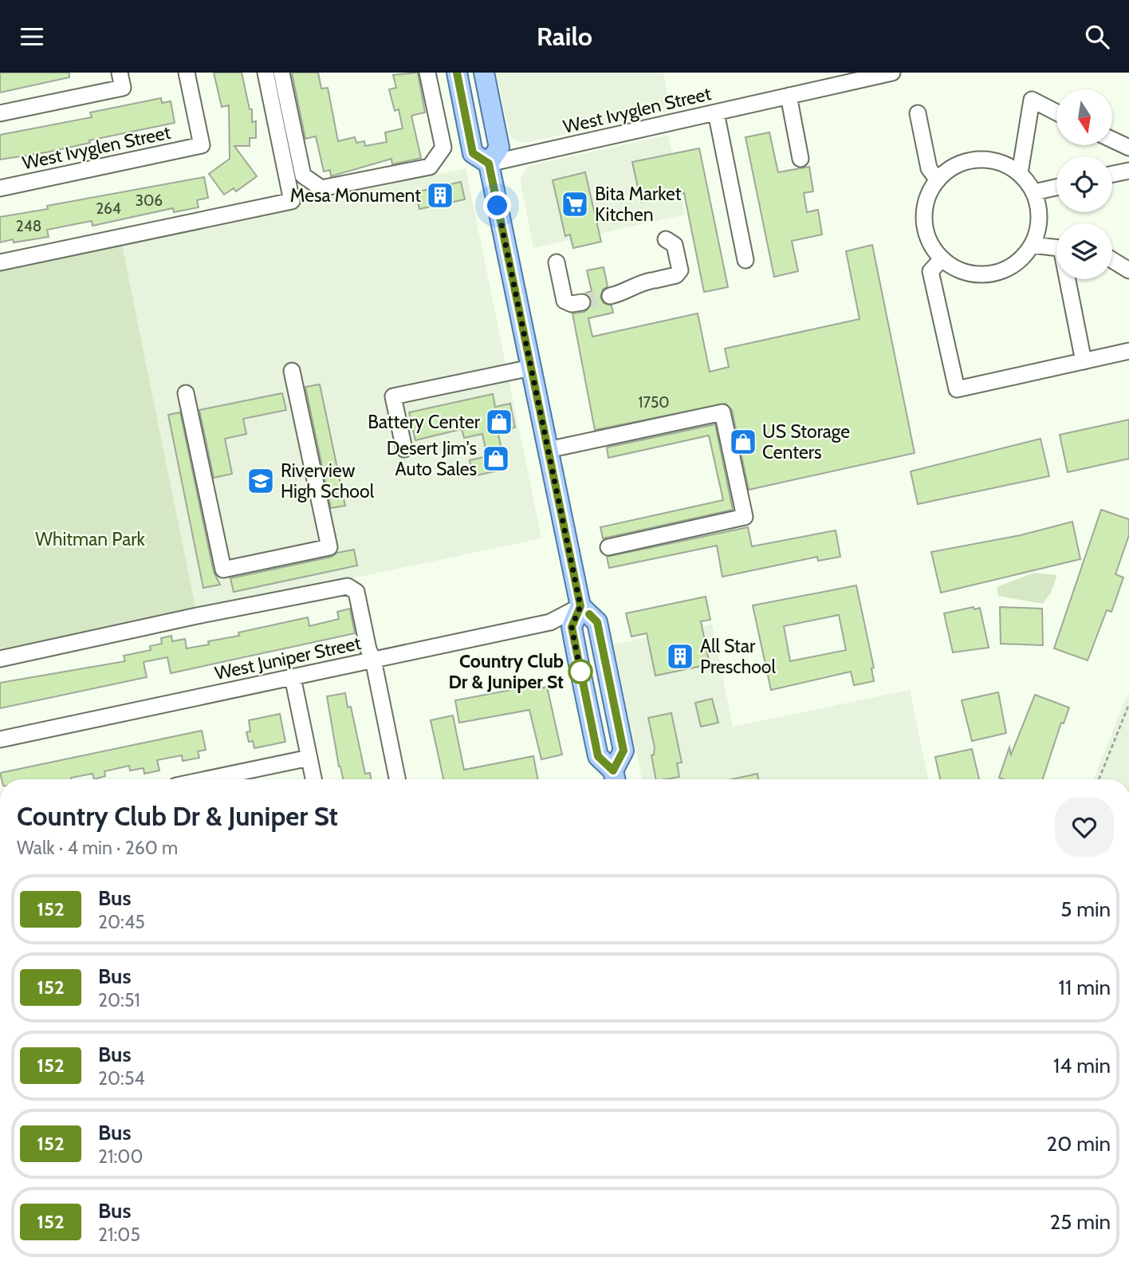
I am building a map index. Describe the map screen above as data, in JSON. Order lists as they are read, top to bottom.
{
  "streets": {
    "street": ["West Ivyglen Street", "West Juniper Street"]
  },
  "parks": ["Whitman Park"],
  "places": {
    "building": ["Mesa Monument", "All Star Preschool"],
    "supermarket": ["Bita Market Kitchen"],
    "shop": ["Battery Center", "US Storage Centers", "Desert Jim's Auto Sales"],
    "school or university": ["Riverview High School"],
    "other": ["Country Club Dr & Juniper St"]
  },
  "lines": ["bus line 152"],
  "house_numbers": [
    "306",
    "264",
    "248",
    "1750"
  ],
  "north": "bottom",
  "page": {
    "header": "Railo",
    "heading": ["Country Club Dr & Juniper St", "Walk · 4 min · 260 m"],
    "list": [
      {
        "mark": "152",
        "name": "Bus",
        "note": "20:45",
        "value": "5 min"
      },
      {
        "mark": "152",
        "name": "Bus",
        "note": "20:51",
        "value": "11 min"
      },
      {
        "mark": "152",
        "name": "Bus",
        "note": "20:54",
        "value": "14 min"
      },
      {
        "mark": "152",
        "name": "Bus",
        "note": "21:00",
        "value": "20 min"
      },
      {
        "mark": "152",
        "name": "Bus",
        "note": "21:05",
        "value": "25 min"
      }
    ]
  }
}
